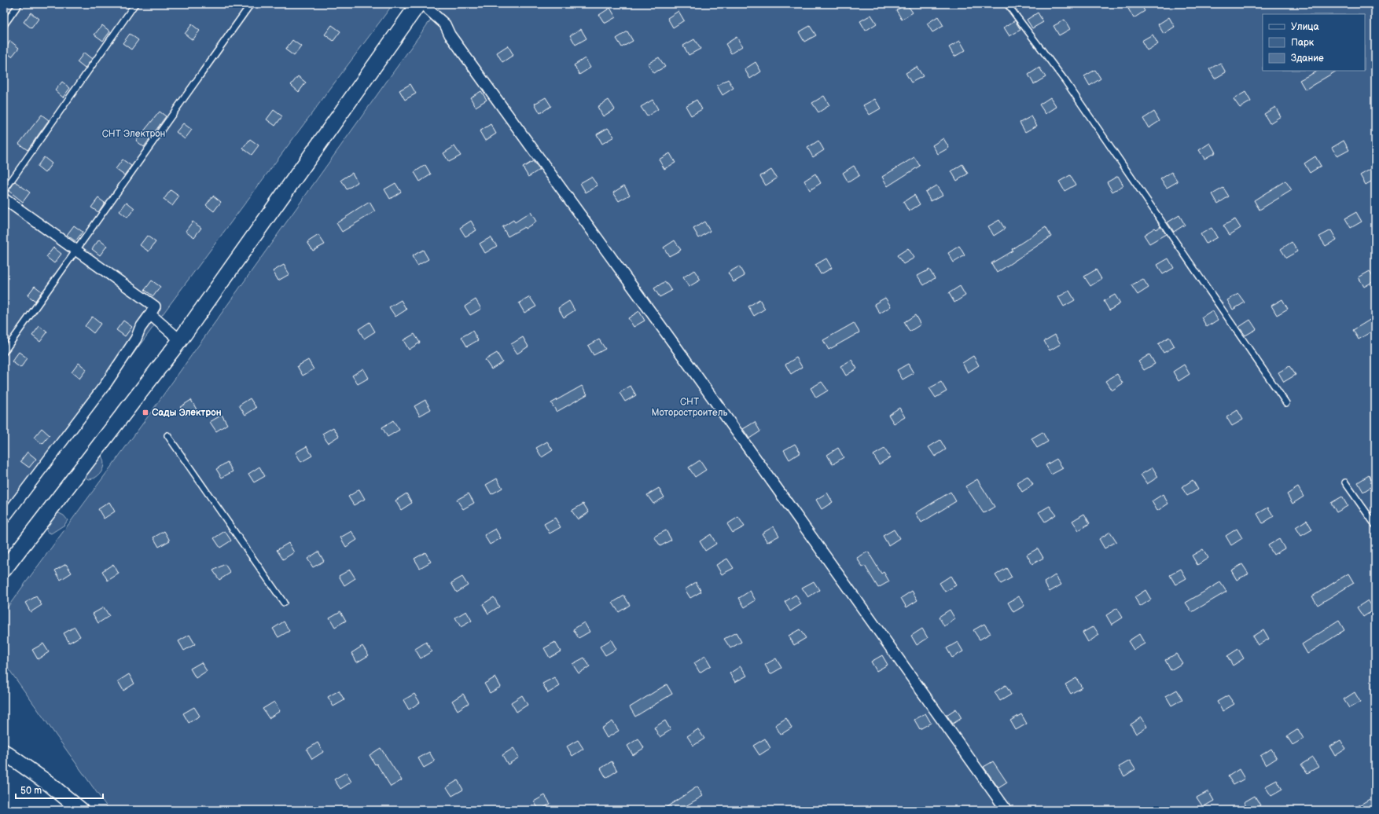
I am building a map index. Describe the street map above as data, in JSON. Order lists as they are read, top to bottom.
{
  "parks": ["СНТ Электрон", "СНТ Моторостроитель"],
  "places": {
    "transit": ["Сады Электрон"]
  },
  "legend": ["Улица", "Парк", "Здание"],
  "scale_bar": "50 m"
}
